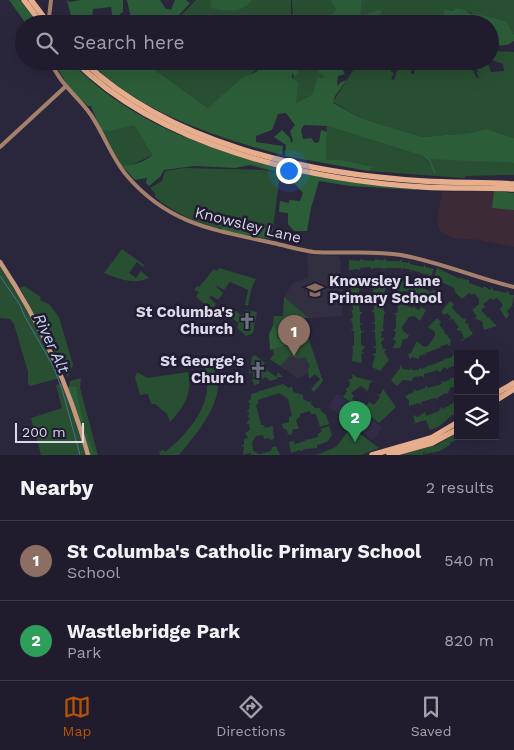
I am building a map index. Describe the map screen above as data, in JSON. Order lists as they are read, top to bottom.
{
  "streets": {
    "main road": ["Knowsley Lane"]
  },
  "water": ["River Alt"],
  "places": {
    "school or university": ["Knowsley Lane Primary School"],
    "church": ["St Columba's Church", "St George's Church"]
  },
  "scale_bar": "200 m",
  "page": {
    "search": "Search here",
    "pins": ["1", "2"],
    "scale": "200 m",
    "heading": ["Nearby", "2 results"],
    "list": [
      {
        "mark": "1",
        "name": "St Columba's Catholic Primary School",
        "note": "School",
        "value": "540 m"
      },
      {
        "mark": "2",
        "name": "Wastlebridge Park",
        "note": "Park",
        "value": "820 m"
      }
    ],
    "nav": ["Map", "Directions", "Saved"]
  }
}
